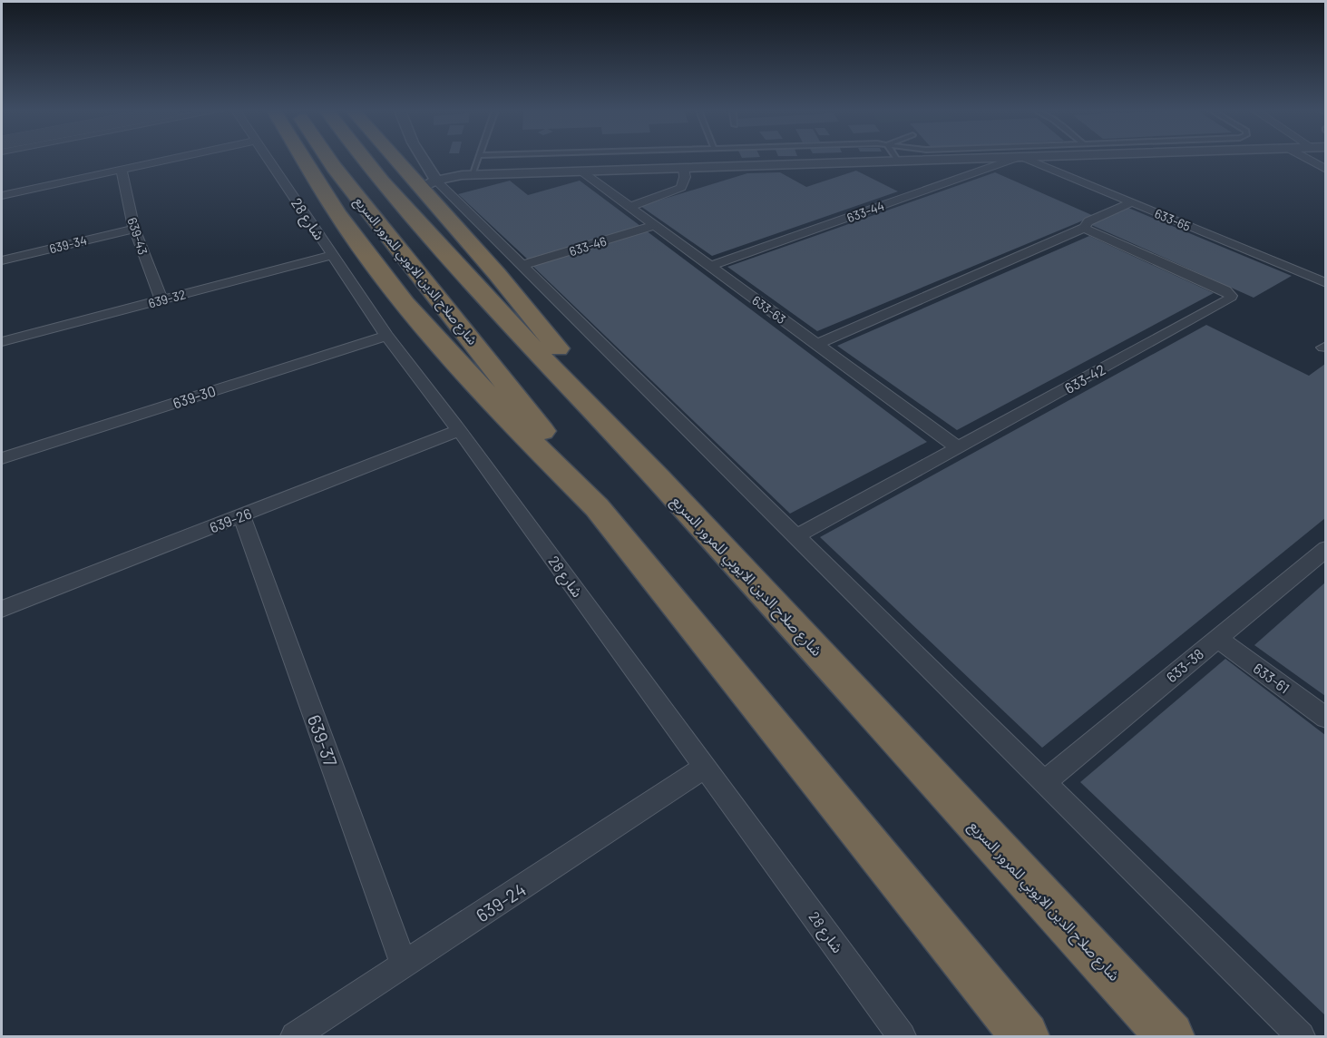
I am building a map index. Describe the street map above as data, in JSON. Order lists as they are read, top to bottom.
{
  "streets": {
    "highway": ["شارع صلاح الدين الايوبي للمرور السريع"],
    "street": [
      "633-44",
      "شارع 28",
      "633-65",
      "639-43",
      "639-34",
      "633-46",
      "639-32",
      "633-63",
      "633-42",
      "639-30",
      "639-26",
      "633-38",
      "633-61",
      "639-37",
      "639-24"
    ]
  },
  "crossings": [
    ["633-44", "633-63"],
    ["شارع 28", "639-32"],
    ["شارع 28", "639-30"],
    ["شارع 28", "639-26"],
    ["شارع 28", "639-24"],
    ["639-43", "639-34"],
    ["639-43", "639-32"],
    ["633-46", "633-63"],
    ["633-63", "633-42"],
    ["639-26", "639-37"],
    ["633-38", "633-61"],
    ["639-37", "639-24"]
  ]
}
